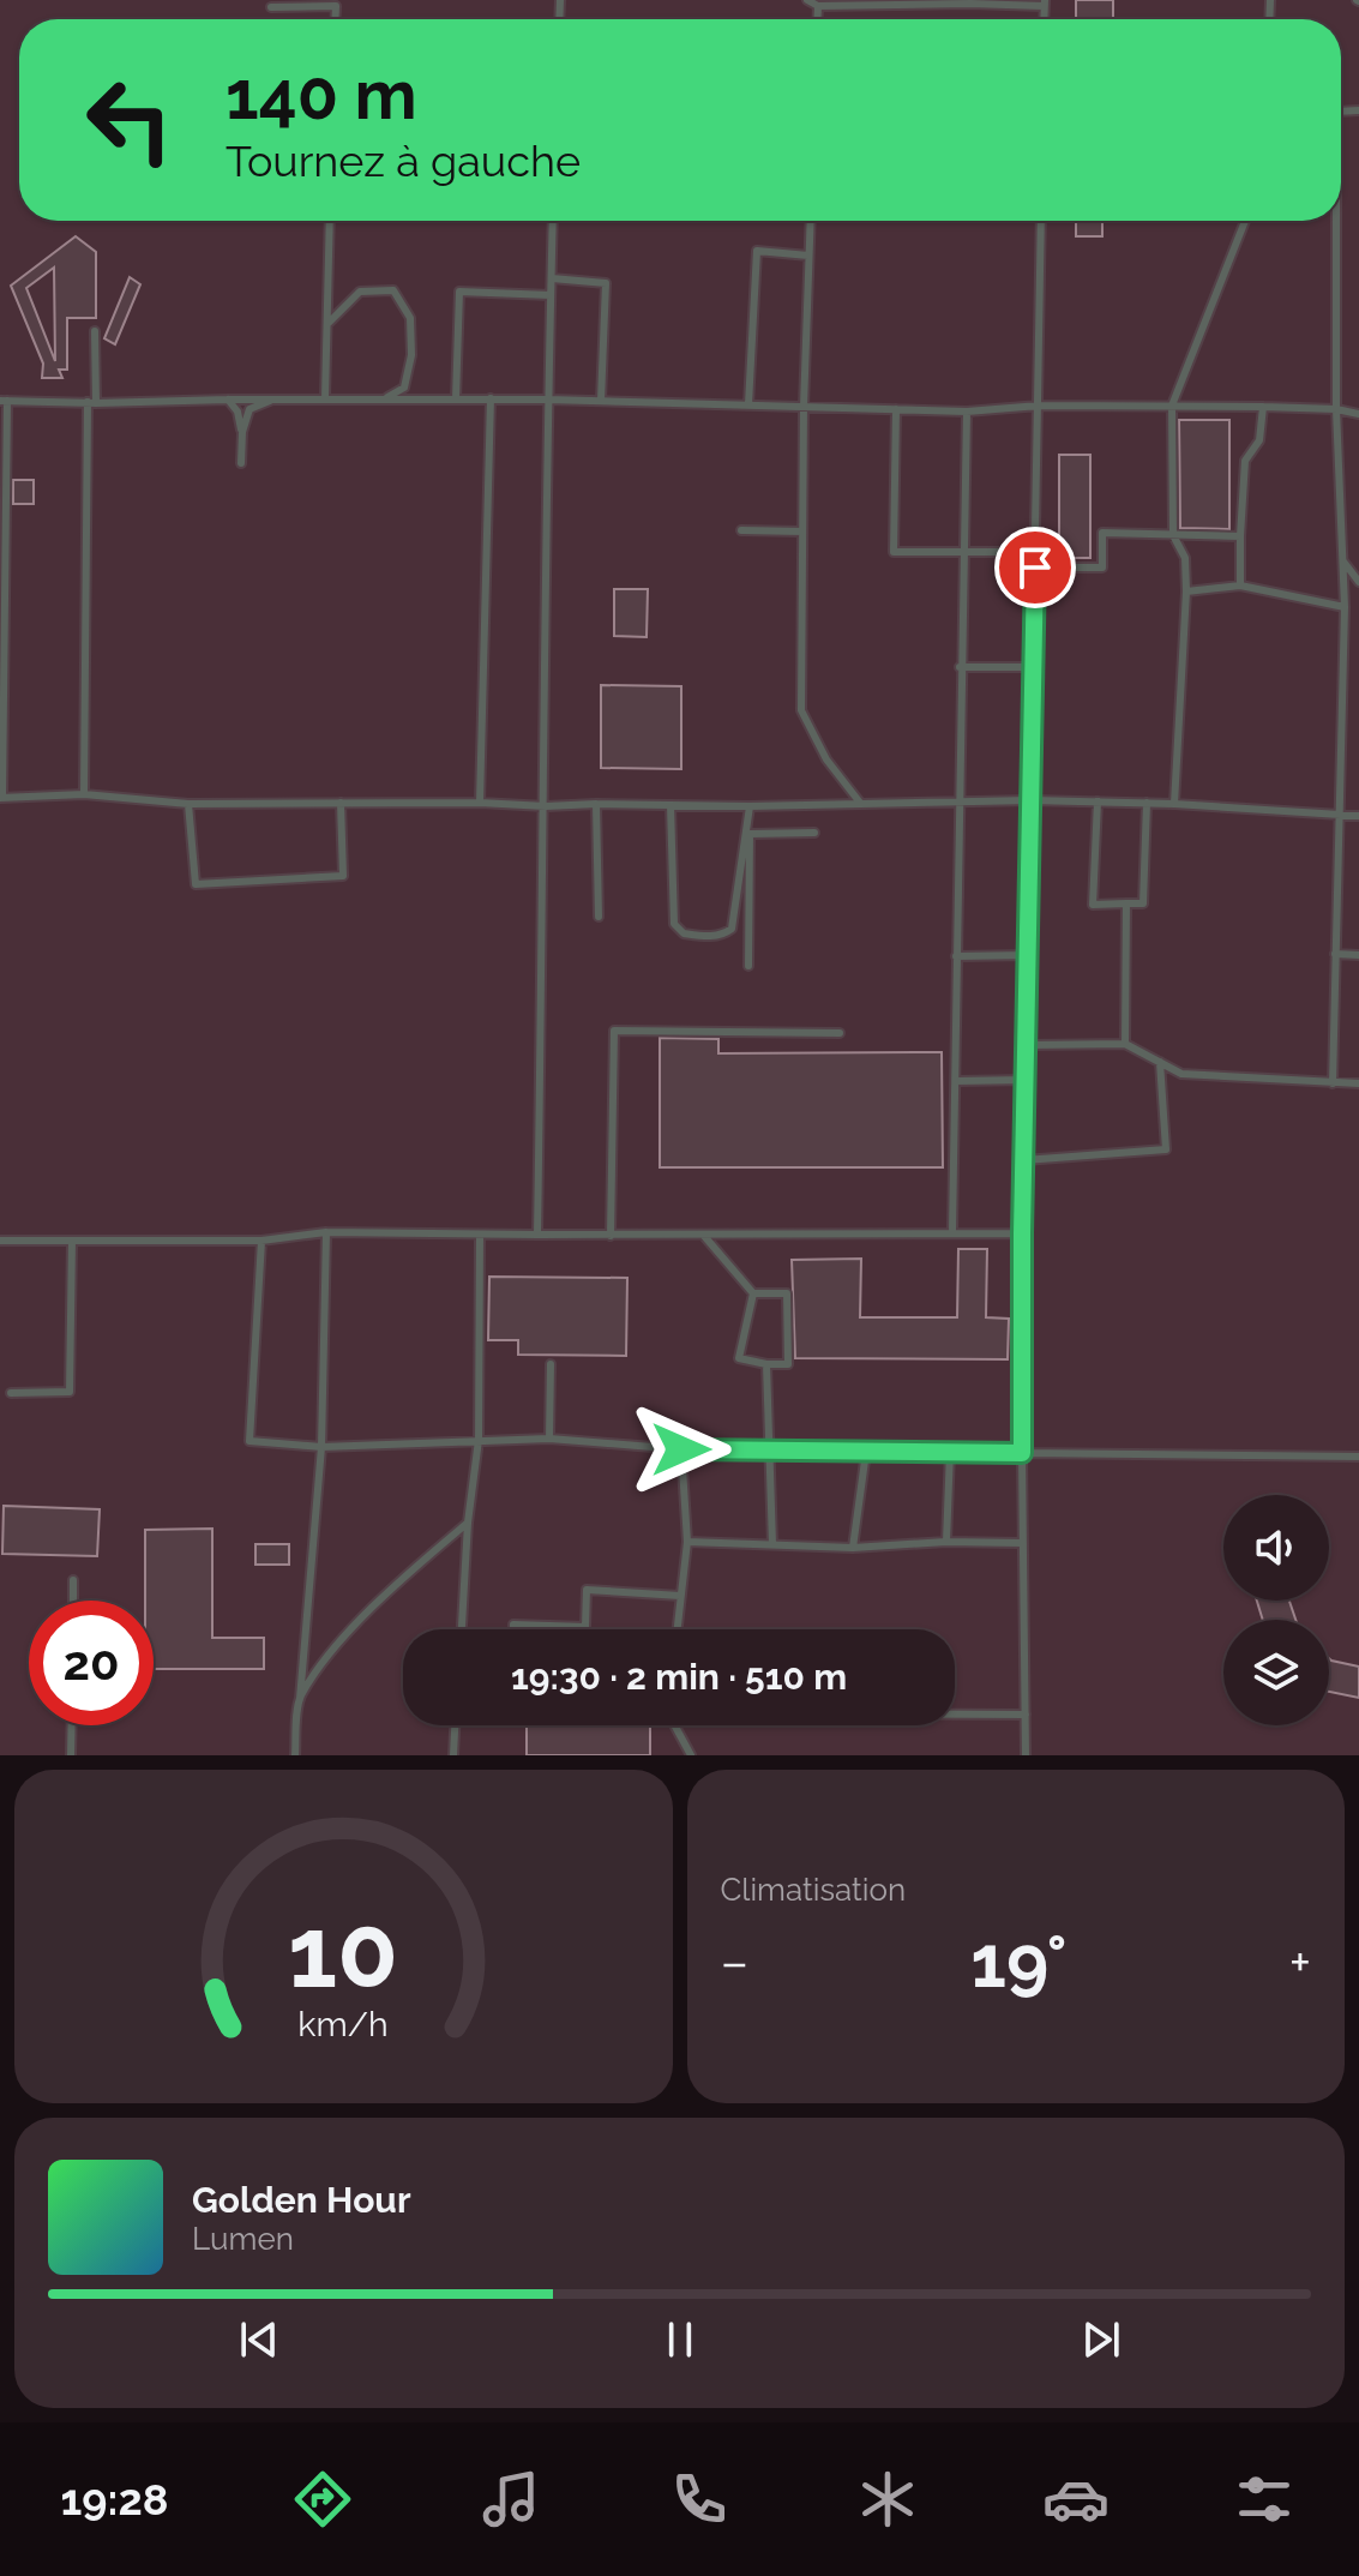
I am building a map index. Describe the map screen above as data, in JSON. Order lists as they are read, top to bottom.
{
  "page": {
    "turn": ["140 m", "Tournez à gauche"],
    "limit": "20",
    "trip": "19:30 · 2 min · 510 m",
    "tile": "Climatisation",
    "heat": ["−", "19°", "+"],
    "song": ["Golden Hour", "Lumen"],
    "tabs": "19:28",
    "gauge": ["10", "km/h"]
  }
}
